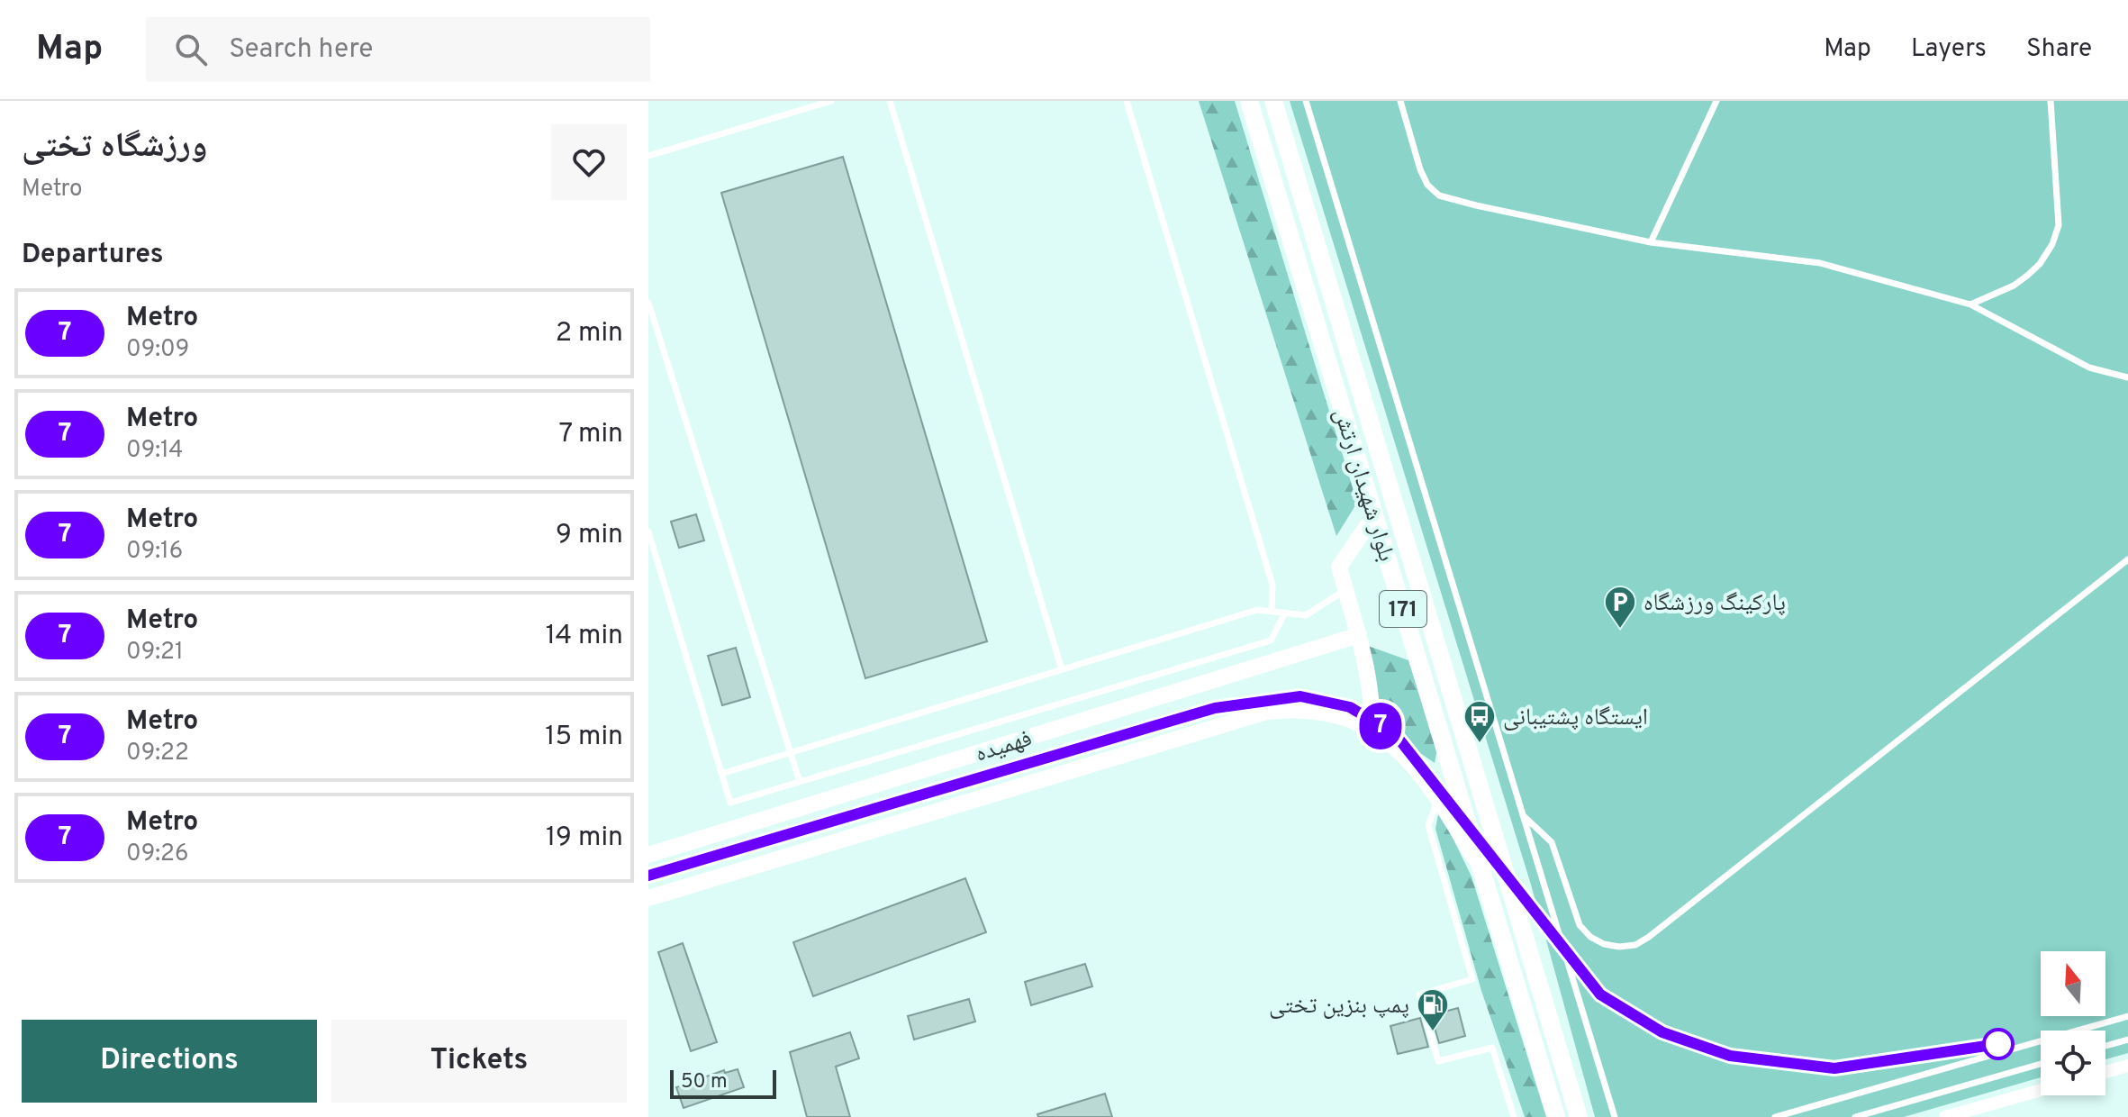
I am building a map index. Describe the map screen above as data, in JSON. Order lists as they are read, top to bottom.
{
  "streets": {
    "main road": ["بلوار شهیدان ارتش", "171", "فهمیده"]
  },
  "crossings": [
    ["بلوار شهیدان ارتش", "فهمیده"]
  ],
  "places": {
    "parking": ["پارکینگ ورزشگاه"],
    "bus stop": ["ایستگاه پشتیبانی"],
    "fuel station": ["پمپ بنزین تختی"]
  },
  "lines": ["metro line 7"],
  "scale_bar": "50 m",
  "north": "top",
  "page": {
    "header": "Map",
    "search": "Search here",
    "nav": ["Map", "Layers", "Share"],
    "heading": [
      ["ورزشگاه تختی", "Metro"],
      "Departures"
    ],
    "on_map": "7",
    "list": [
      {
        "mark": "7",
        "name": "Metro",
        "note": "09:09",
        "value": "2 min"
      },
      {
        "mark": "7",
        "name": "Metro",
        "note": "09:14",
        "value": "7 min"
      },
      {
        "mark": "7",
        "name": "Metro",
        "note": "09:16",
        "value": "9 min"
      },
      {
        "mark": "7",
        "name": "Metro",
        "note": "09:21",
        "value": "14 min"
      },
      {
        "mark": "7",
        "name": "Metro",
        "note": "09:22",
        "value": "15 min"
      },
      {
        "mark": "7",
        "name": "Metro",
        "note": "09:26",
        "value": "19 min"
      }
    ],
    "buttons": ["Directions", "Tickets"],
    "scale": "50 m"
  }
}
